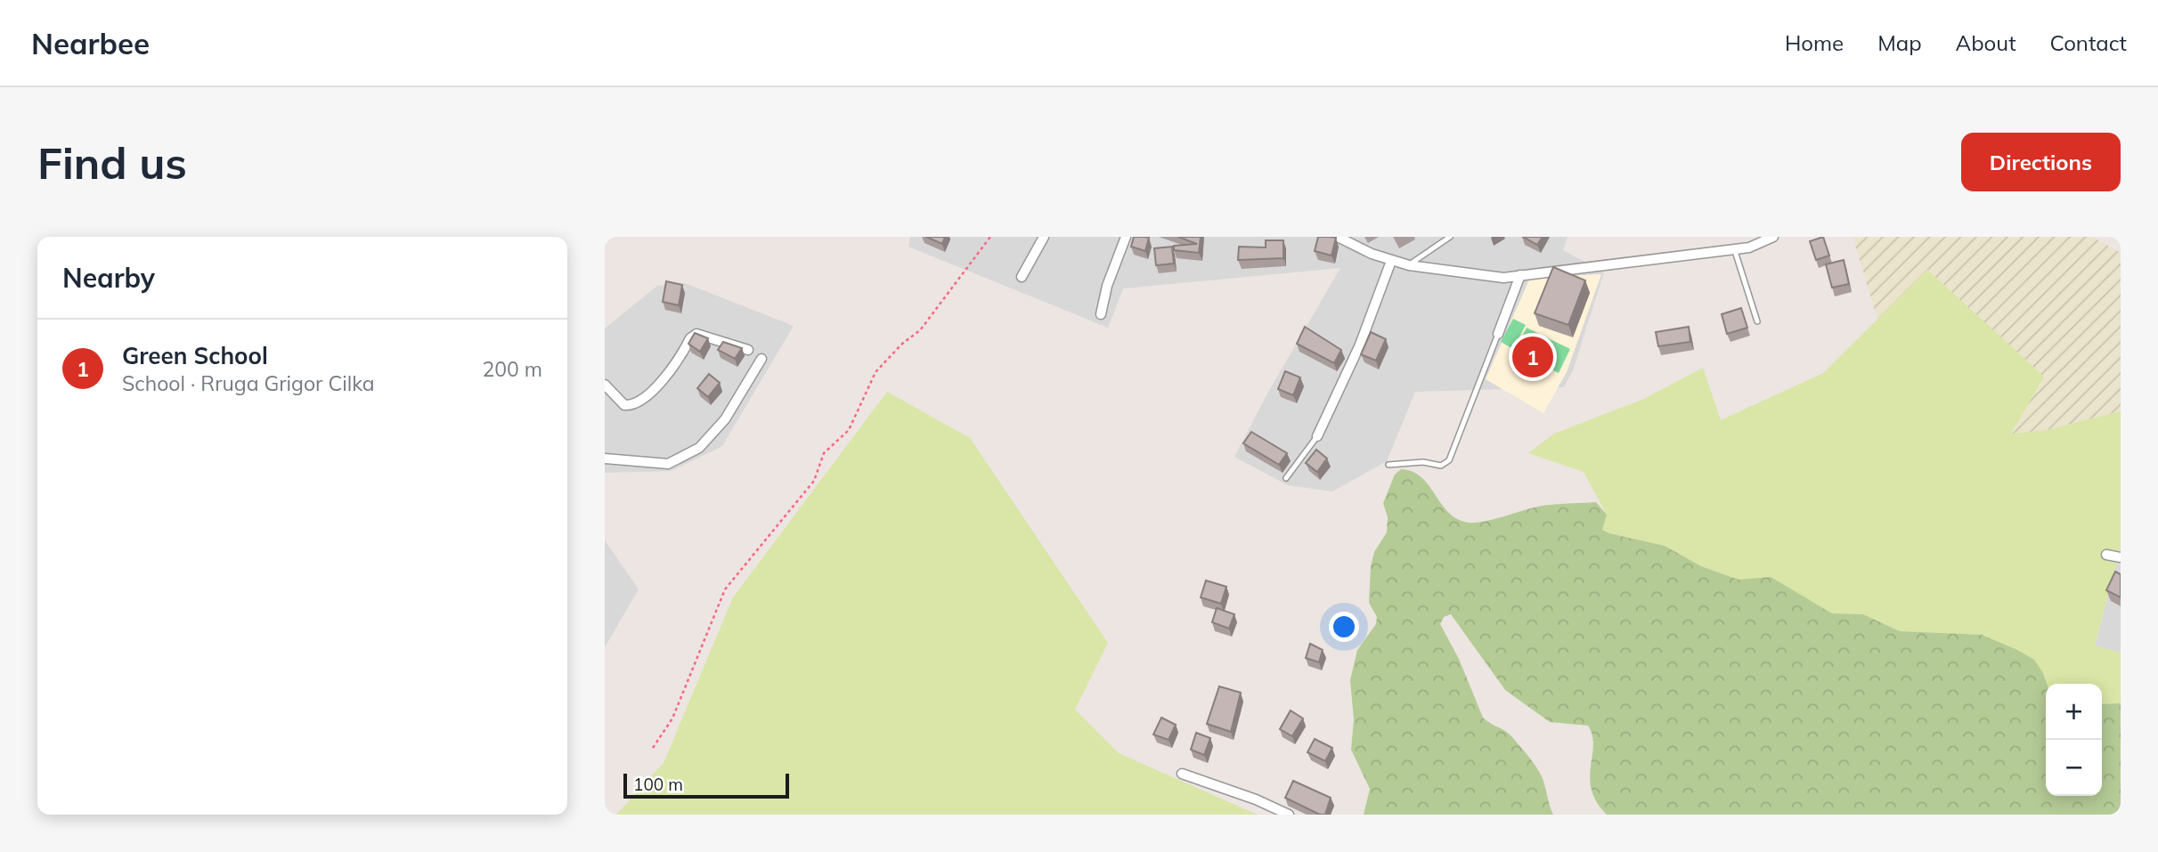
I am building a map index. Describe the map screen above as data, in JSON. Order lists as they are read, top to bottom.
{
  "scale_bar": "100 m",
  "page": {
    "header": "Nearbee",
    "nav": [
      "Home",
      "Map",
      "About",
      "Contact"
    ],
    "buttons": "Directions",
    "title": "Find us",
    "heading": "Nearby",
    "list": [
      {
        "mark": "1",
        "name": "Green School",
        "note": "School · Rruga Grigor Cilka",
        "value": "200 m"
      }
    ],
    "pins": "1",
    "map_buttons": ["+", "−"],
    "scale": "100 m"
  }
}
